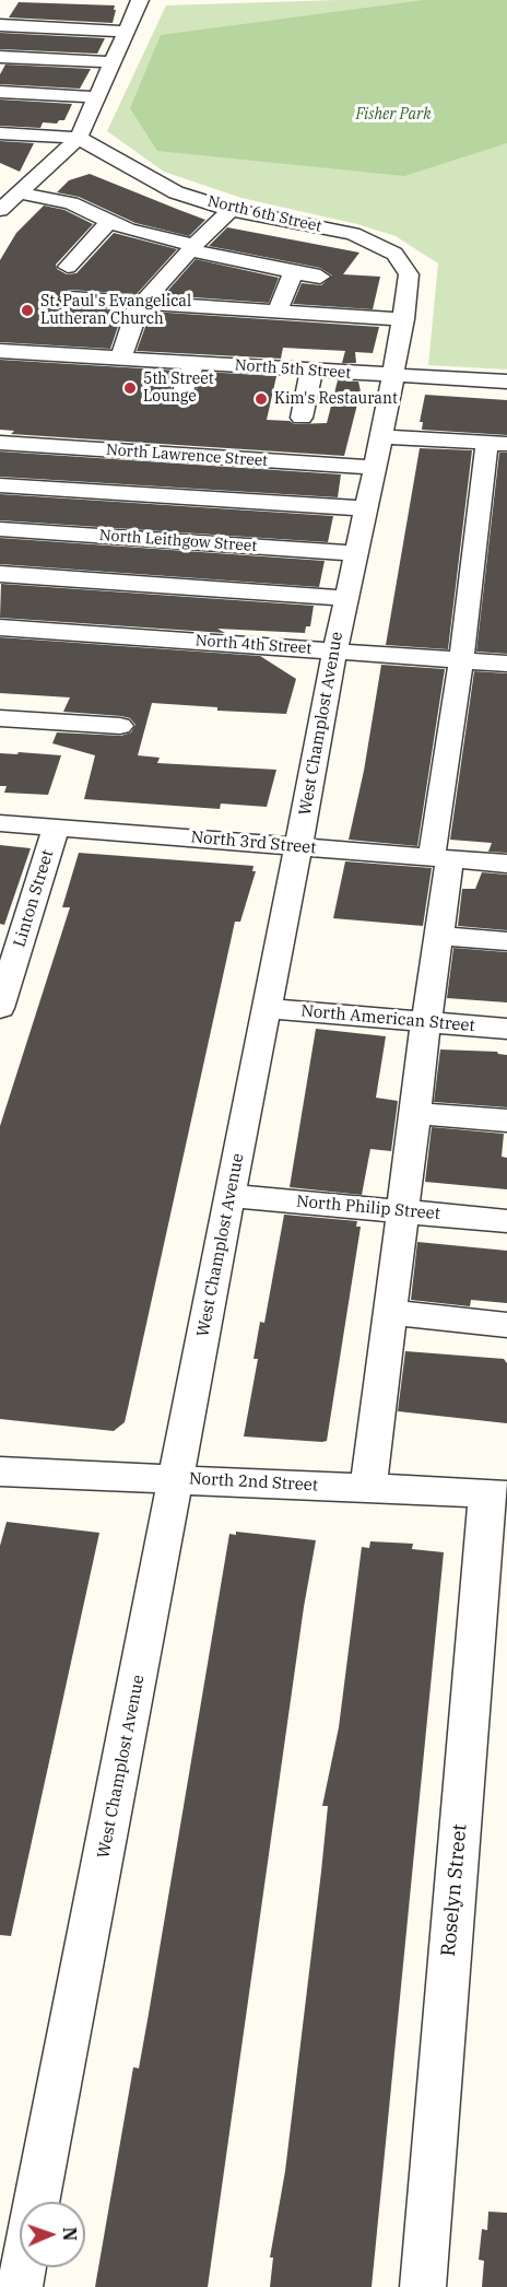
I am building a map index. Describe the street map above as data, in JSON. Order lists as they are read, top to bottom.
{
  "streets": {
    "street": [
      "North 6th Street",
      "North 5th Street",
      "North Lawrence Street",
      "North Leithgow Street",
      "North 4th Street",
      "West Champlost Avenue",
      "North 3rd Street",
      "Linton Street",
      "North American Street",
      "North Philip Street",
      "North 2nd Street",
      "Roselyn Street"
    ]
  },
  "crossings": [
    ["North 6th Street", "West Champlost Avenue"],
    ["North 5th Street", "West Champlost Avenue"],
    ["North Lawrence Street", "West Champlost Avenue"],
    ["North Leithgow Street", "West Champlost Avenue"],
    ["North 4th Street", "West Champlost Avenue"],
    ["West Champlost Avenue", "North 3rd Street"],
    ["West Champlost Avenue", "North American Street"],
    ["West Champlost Avenue", "North Philip Street"],
    ["West Champlost Avenue", "North 2nd Street"],
    ["North 3rd Street", "Linton Street"],
    ["North 2nd Street", "Roselyn Street"]
  ],
  "parks": ["Fisher Park"],
  "places": ["St. Paul's Evangelical Lutheran Church", "5th Street Lounge", "Kim's Restaurant"],
  "north": "right"
}
